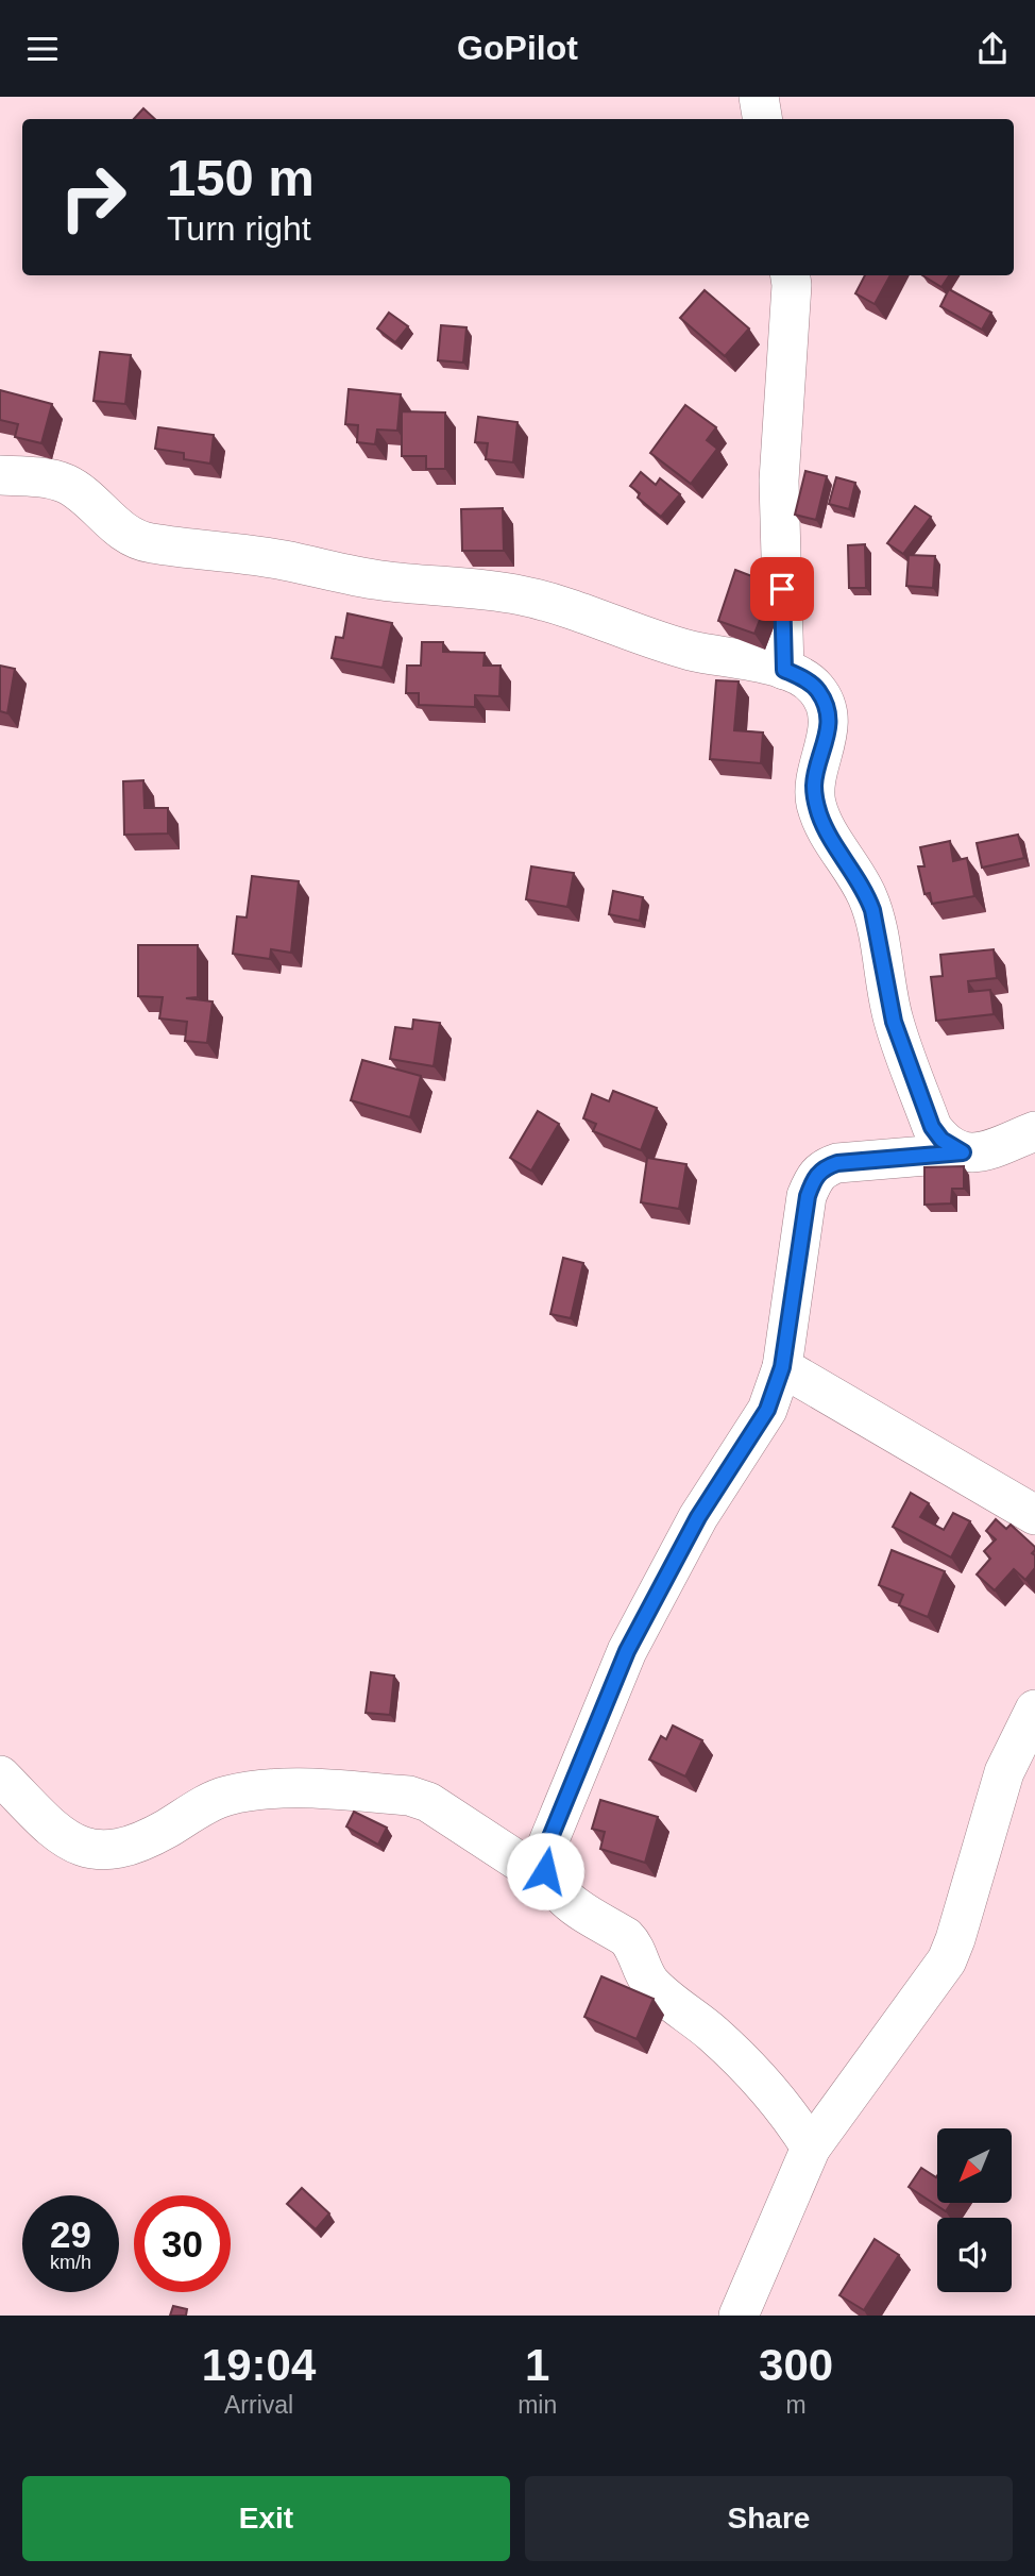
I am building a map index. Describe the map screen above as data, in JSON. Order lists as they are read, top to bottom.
{
  "north": "bottom left",
  "page": {
    "header": "GoPilot",
    "turn": ["150 m", "Turn right"],
    "speed": "29 km/h",
    "limit": "30",
    "eta": [
      "19:04",
      "Arrival",
      "1",
      "min",
      "300",
      "m"
    ],
    "buttons": ["Exit", "Share"]
  }
}
